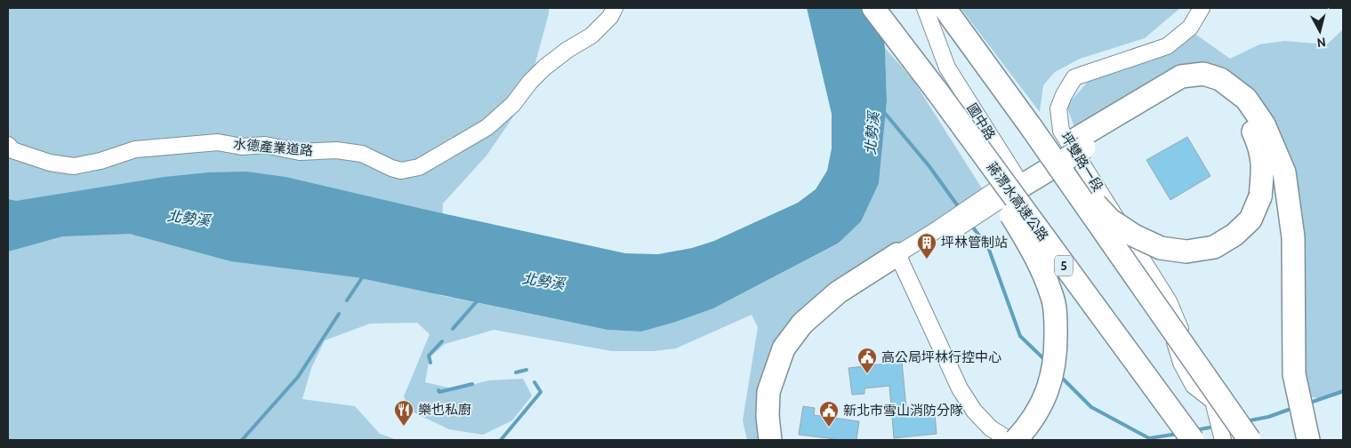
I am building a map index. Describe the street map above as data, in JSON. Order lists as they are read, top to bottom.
{
  "streets": {
    "highway": ["蔣渭水高速公路", "5"],
    "street": ["國中路", "水德產業道路", "坪雙路一段"]
  },
  "water": ["北勢溪"],
  "places": {
    "building": ["坪林管制站"],
    "public building": ["高公局坪林行控中心", "新北市雪山消防分隊"],
    "restaurant": ["樂也私廚"]
  },
  "north": "bottom"
}
